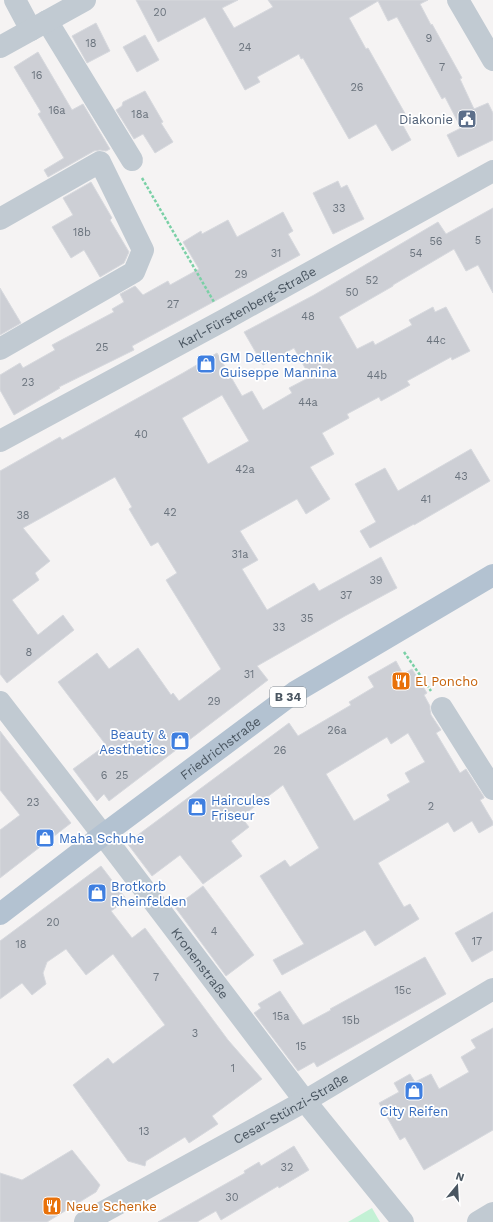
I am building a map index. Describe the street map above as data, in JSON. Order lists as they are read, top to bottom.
{
  "streets": {
    "main road": ["B 34", "Friedrichstraße"],
    "street": ["Karl-Fürstenberg-Straße", "Kronenstraße", "Cesar-Stünzi-Straße"]
  },
  "crossings": [
    ["Friedrichstraße", "Kronenstraße"],
    ["Kronenstraße", "Cesar-Stünzi-Straße"]
  ],
  "places": {
    "public building": ["Diakonie"],
    "shop": [
      "GM Dellentechnik Guiseppe Mannina",
      "Beauty & Aesthetics",
      "Haircules Friseur",
      "Maha Schuhe",
      "Brotkorb Rheinfelden",
      "City Reifen"
    ],
    "restaurant": ["El Poncho", "Neue Schenke"]
  },
  "house_numbers": [
    "20",
    "9",
    "18",
    "24",
    "7",
    "16",
    "26",
    "16a",
    "18a",
    "33",
    "18b",
    "5",
    "56",
    "31",
    "54",
    "29",
    "52",
    "50",
    "27",
    "48",
    "44c",
    "25",
    "44b",
    "23",
    "44a",
    "40",
    "42a",
    "43",
    "41",
    "42",
    "38",
    "31a",
    "39",
    "37",
    "35",
    "33",
    "8",
    "31",
    "29",
    "26a",
    "26",
    "6",
    "25",
    "23",
    "2",
    "20",
    "4",
    "17",
    "18",
    "7",
    "15c",
    "15a",
    "15b",
    "3",
    "15",
    "1",
    "13",
    "32",
    "30"
  ],
  "north": "top"
}
